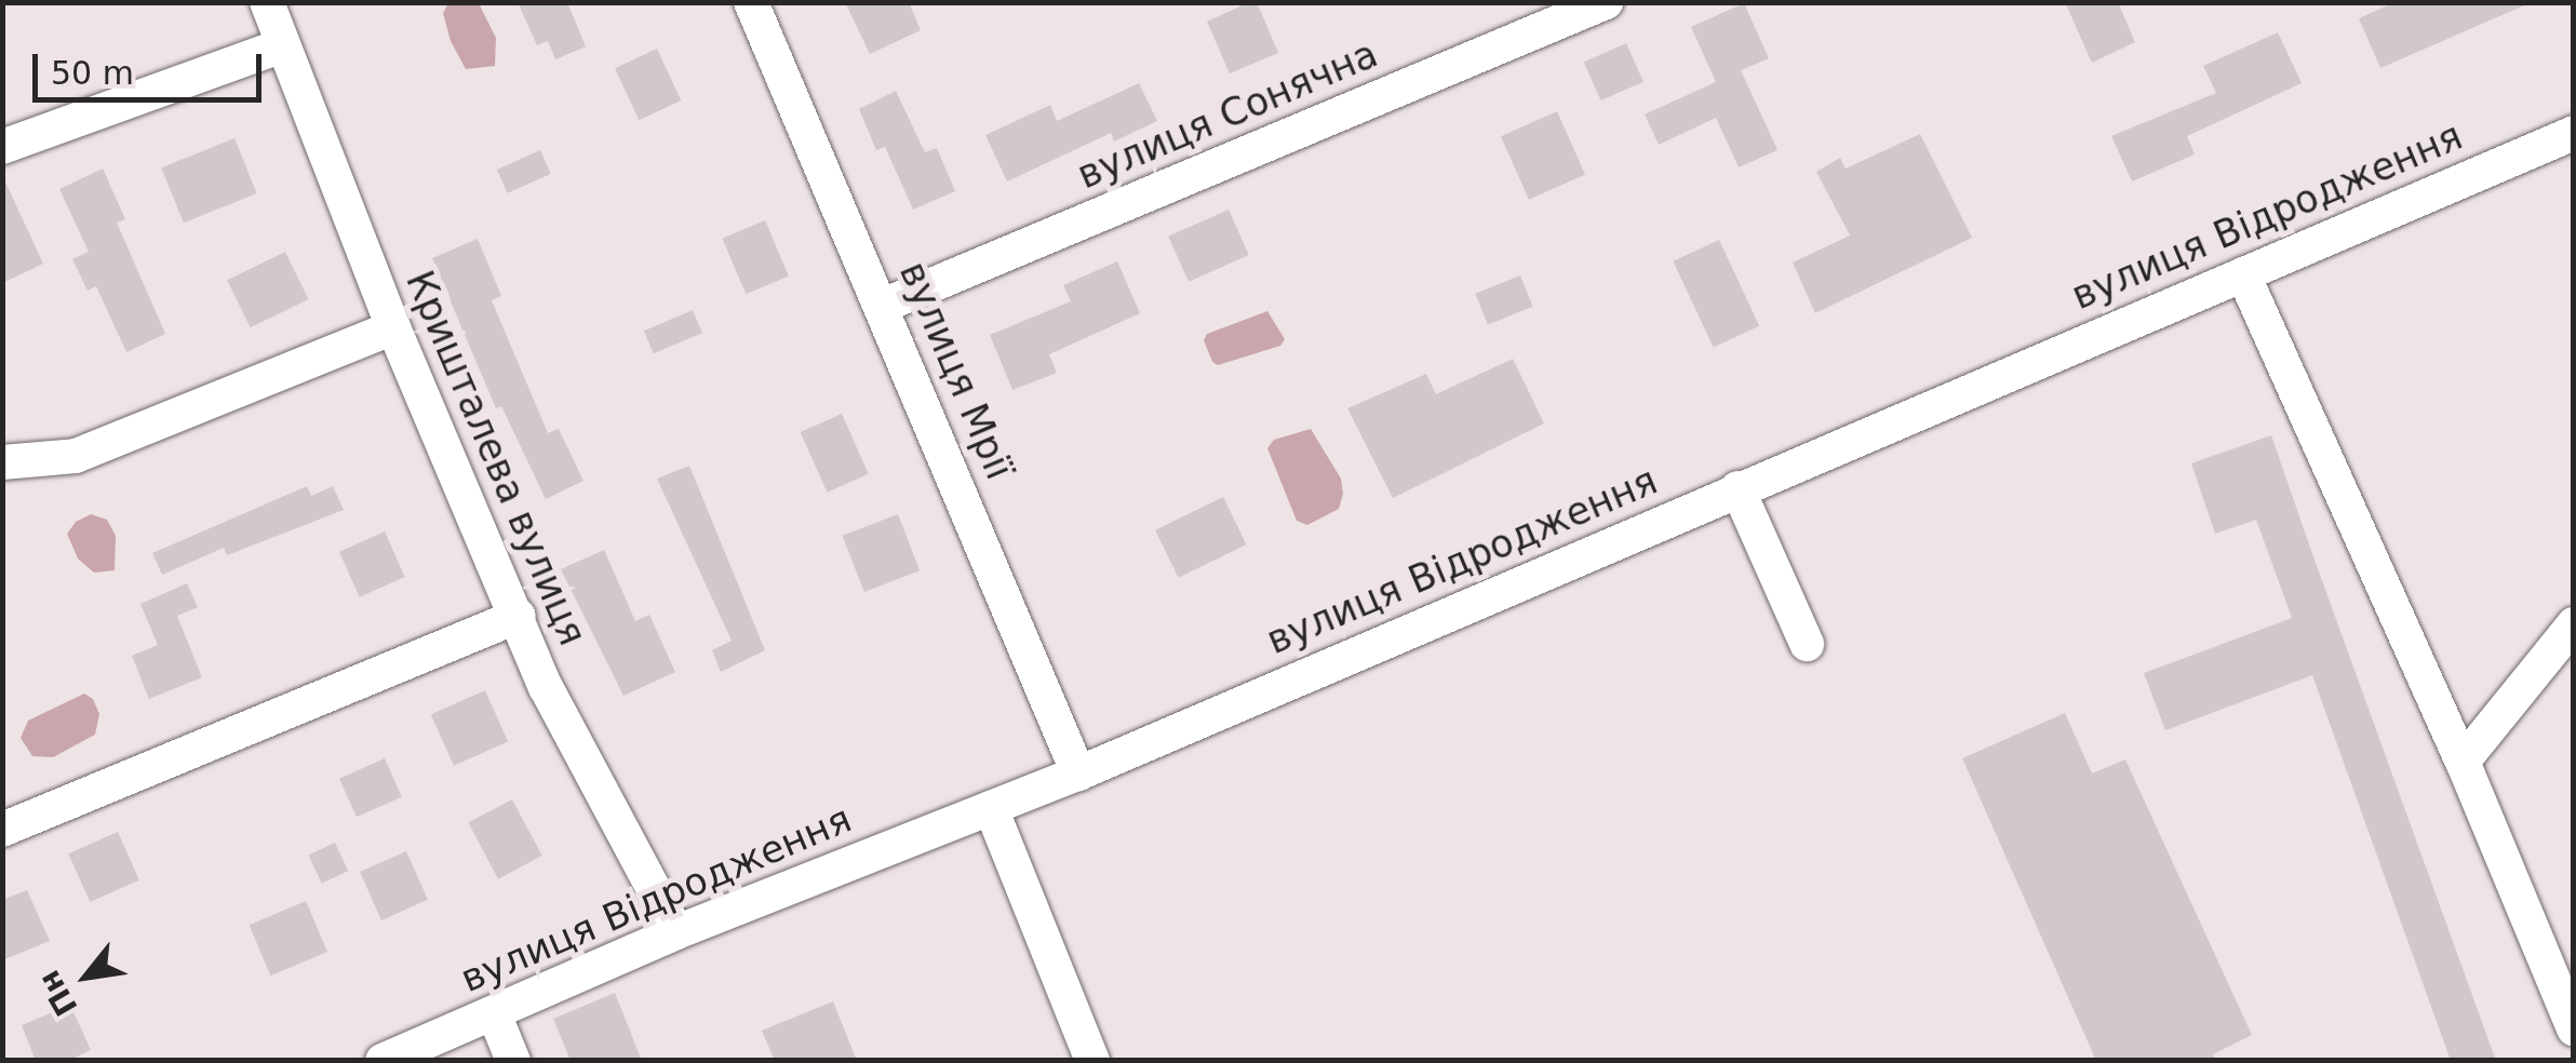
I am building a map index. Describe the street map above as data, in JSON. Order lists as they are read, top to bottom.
{
  "streets": {
    "street": [
      "вулиця Сонячна",
      "вулиця Відродження",
      "вулиця Мрії",
      "Кришталева вулиця"
    ]
  },
  "crossings": [
    ["вулиця Сонячна", "вулиця Мрії"],
    ["вулиця Відродження", "вулиця Мрії"],
    ["вулиця Відродження", "Кришталева вулиця"]
  ],
  "scale_bar": "50 m",
  "north": "bottom left"
}
